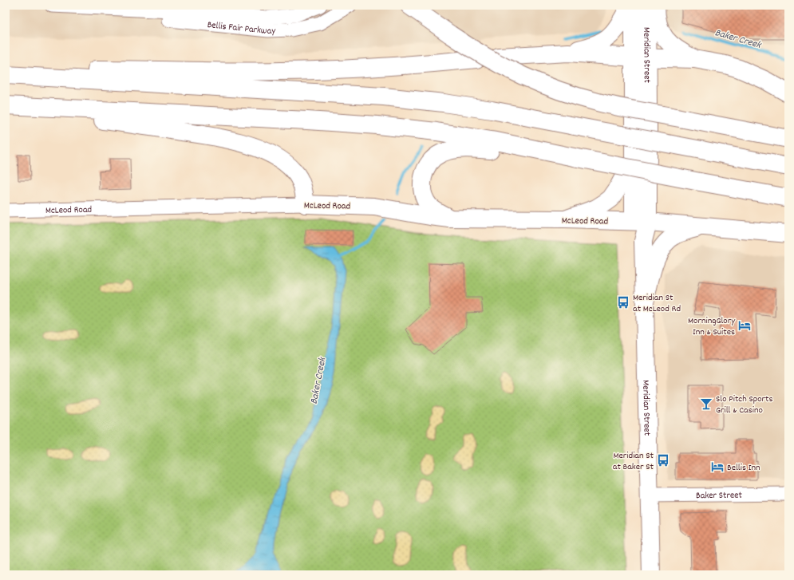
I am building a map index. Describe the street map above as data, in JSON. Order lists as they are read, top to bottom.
{
  "streets": {
    "main road": ["Meridian Street", "McLeod Road"],
    "street": ["Bellis Fair Parkway", "Baker Street"]
  },
  "crossings": [
    ["Meridian Street", "McLeod Road"],
    ["Meridian Street", "Baker Street"]
  ],
  "water": ["Baker Creek"],
  "places": {
    "bus stop": ["Meridian St at McLeod Rd", "Meridian St at Baker St"],
    "hotel": ["MorningGlory Inn & Suites", "Bellis Inn"],
    "bar": ["Slo Pitch Sports Grill & Casino"]
  }
}
